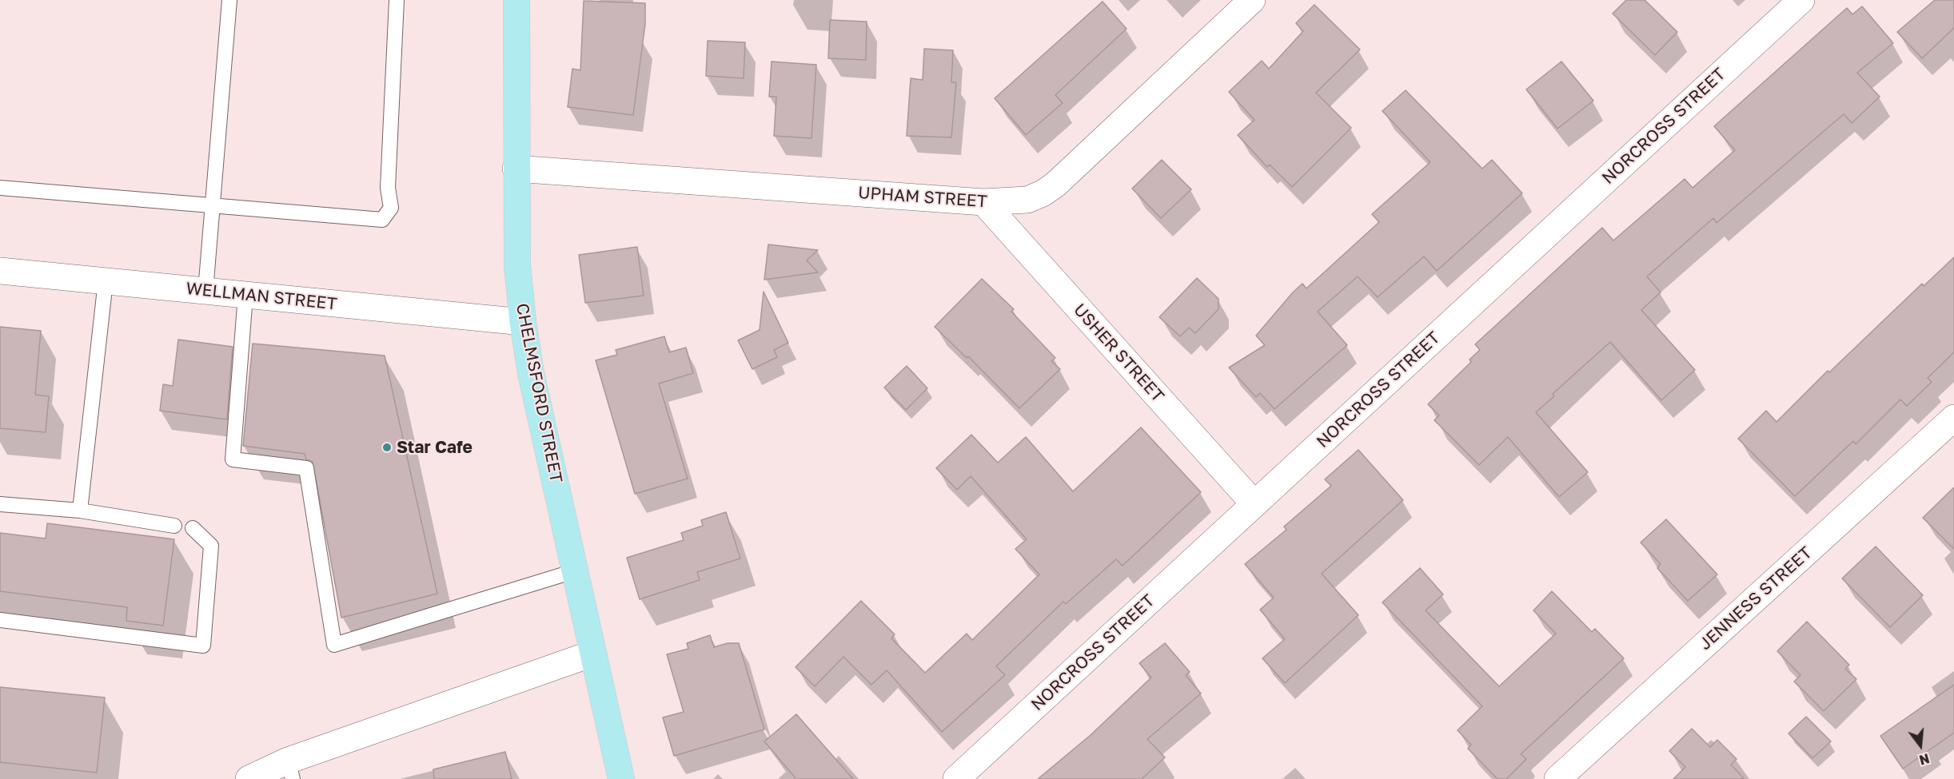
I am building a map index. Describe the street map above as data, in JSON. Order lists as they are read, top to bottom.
{
  "streets": {
    "main road": ["CHELMSFORD STREET"],
    "street": [
      "NORCROSS STREET",
      "UPHAM STREET",
      "WELLMAN STREET",
      "USHER STREET",
      "JENNESS STREET"
    ]
  },
  "crossings": [
    ["NORCROSS STREET", "USHER STREET"],
    ["UPHAM STREET", "USHER STREET"],
    ["UPHAM STREET", "CHELMSFORD STREET"],
    ["WELLMAN STREET", "CHELMSFORD STREET"]
  ],
  "places": ["Star Cafe"],
  "north": "bottom"
}
